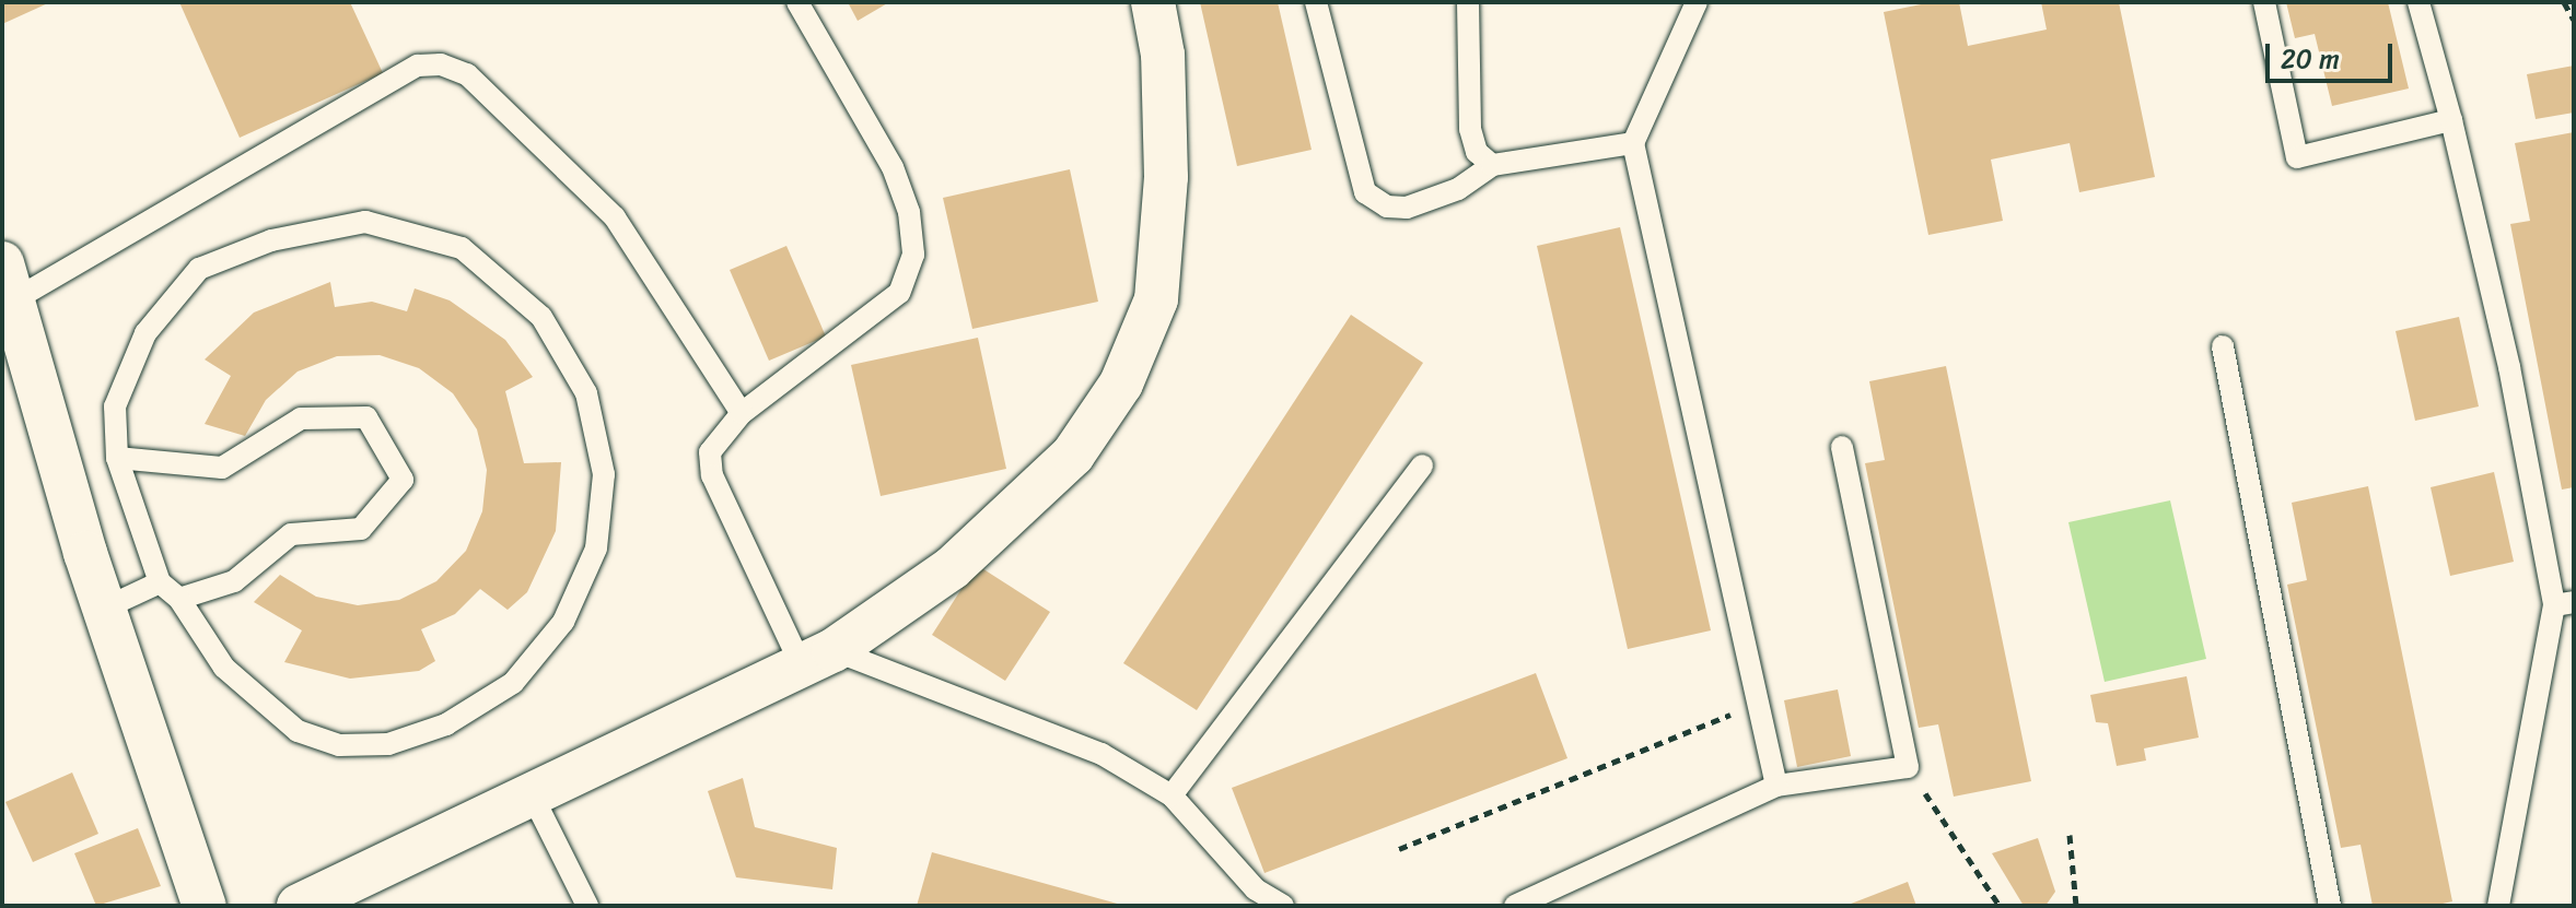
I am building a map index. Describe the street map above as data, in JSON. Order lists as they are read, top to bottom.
{
  "scale_bar": "20 m"
}
